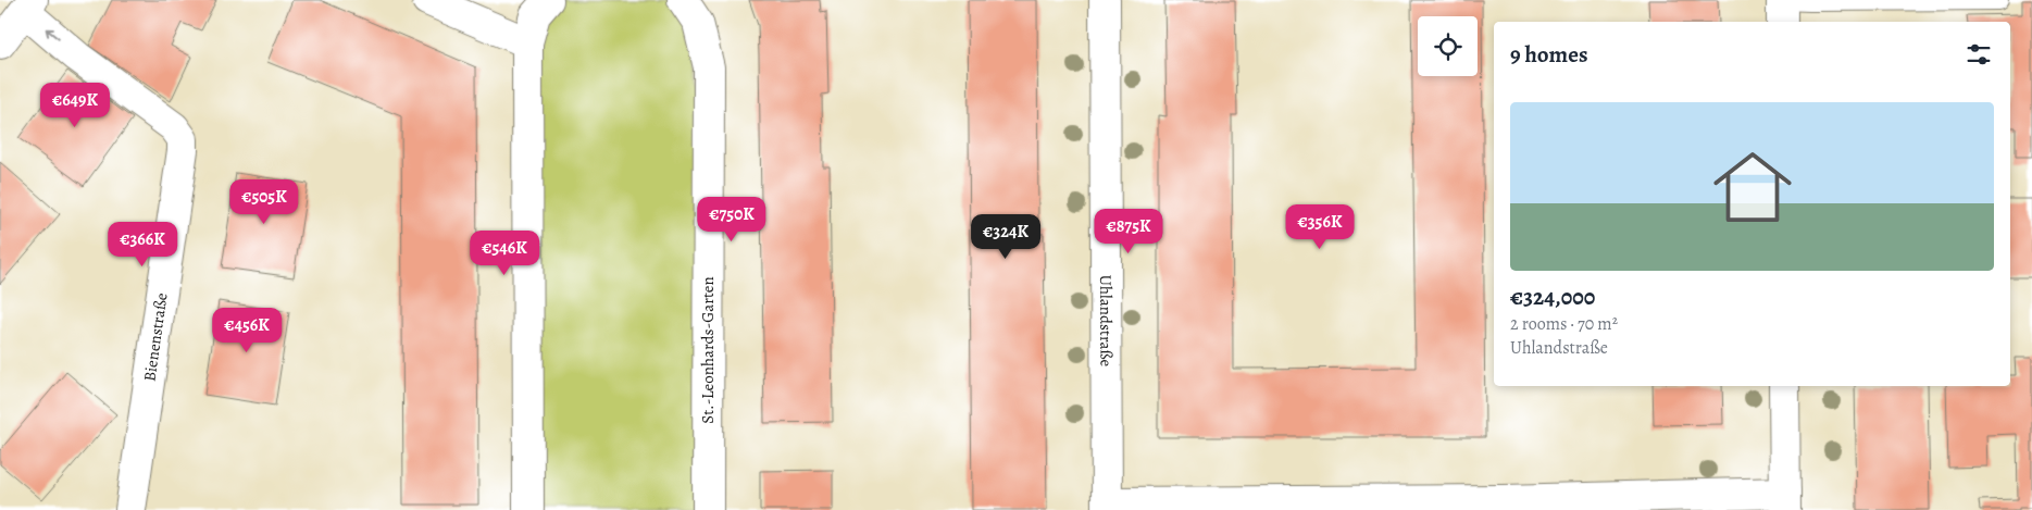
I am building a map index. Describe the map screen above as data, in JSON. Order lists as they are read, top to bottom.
{
  "streets": {
    "street": ["Uhlandstraße", "Bienenstraße", "St.-Leonhards-Garten"]
  },
  "one_way": ["Bienenstraße"],
  "page": {
    "heading": "9 homes",
    "price": [
      "€649K",
      "€505K",
      "€750K",
      "€356K",
      "€875K",
      "€324K",
      "€366K",
      "€546K",
      "€456K"
    ],
    "list": [
      {
        "name": "€324,000",
        "note": "2 rooms · 70 m² · Uhlandstraße"
      }
    ]
  }
}
